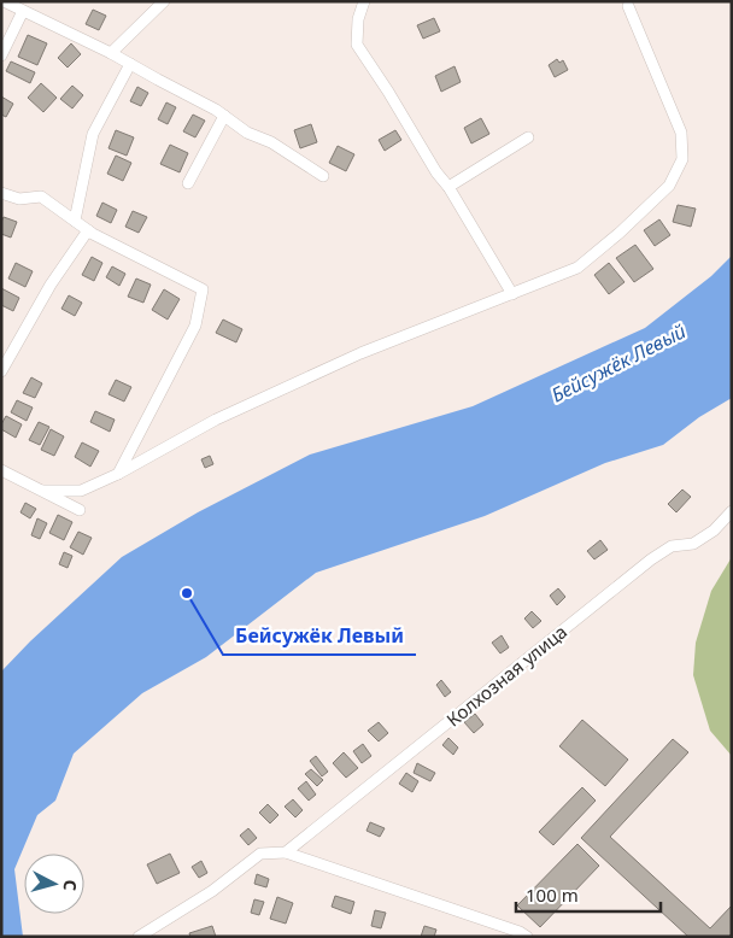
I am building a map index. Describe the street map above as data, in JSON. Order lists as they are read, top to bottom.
{
  "streets": {
    "street": ["Колхозная улица"]
  },
  "water": ["Бейсужёк Левый"],
  "places": ["Бейсужёк Левый"],
  "scale_bar": "100 m",
  "north": "right"
}
